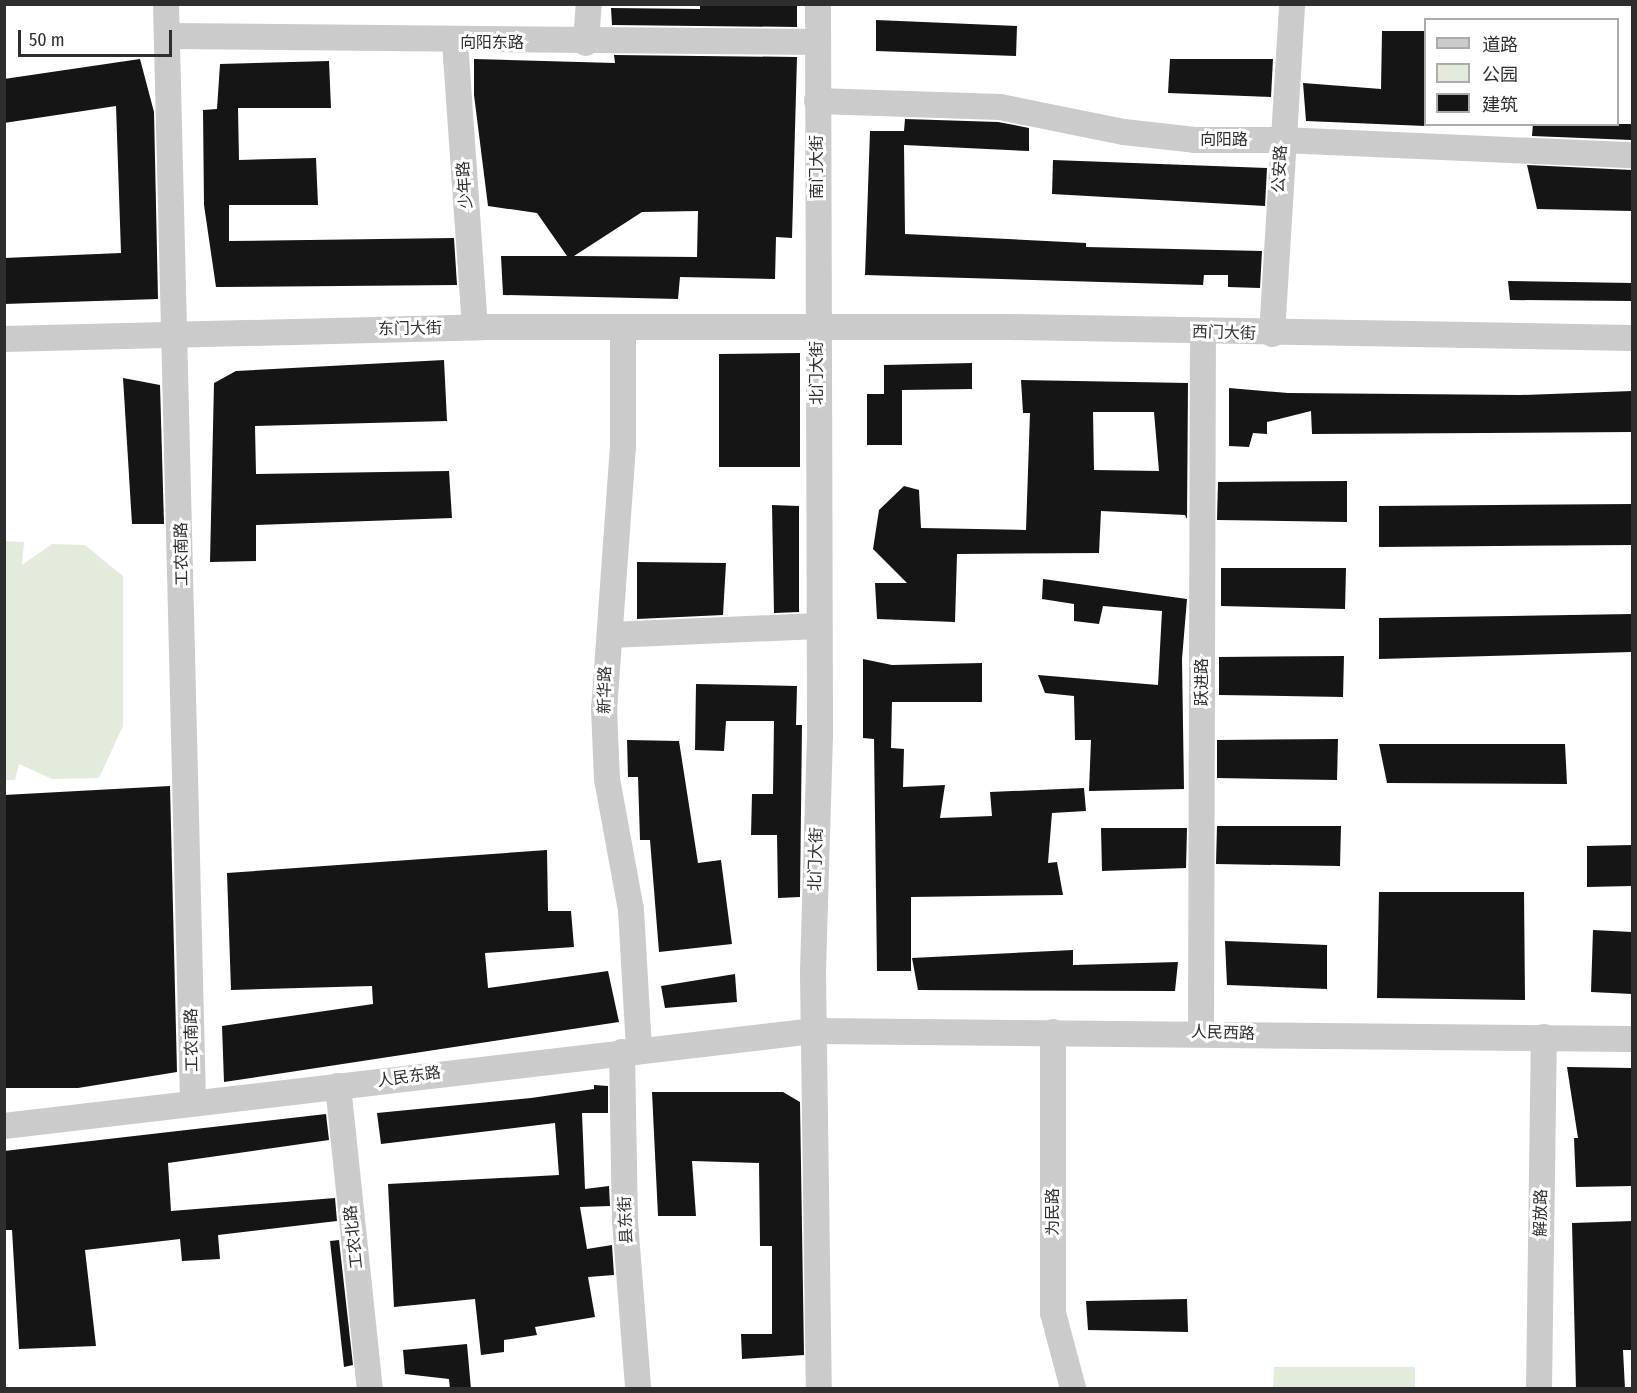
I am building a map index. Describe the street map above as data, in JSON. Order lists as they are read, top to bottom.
{
  "streets": {
    "street": [
      "向阳东路",
      "向阳路",
      "南门大街",
      "公安路",
      "少年路",
      "东门大街",
      "西门大街",
      "北门大街",
      "工农南路",
      "跃进路",
      "新华路",
      "人民西路",
      "人民东路",
      "为民路",
      "解放路",
      "县东街",
      "工农北路"
    ]
  },
  "crossings": [
    ["向阳东路", "南门大街"],
    ["向阳东路", "少年路"],
    ["向阳东路", "工农南路"],
    ["向阳路", "南门大街"],
    ["向阳路", "公安路"],
    ["南门大街", "东门大街"],
    ["南门大街", "西门大街"],
    ["南门大街", "北门大街"],
    ["公安路", "西门大街"],
    ["少年路", "东门大街"],
    ["东门大街", "西门大街"],
    ["东门大街", "北门大街"],
    ["东门大街", "工农南路"],
    ["东门大街", "新华路"],
    ["西门大街", "北门大街"],
    ["西门大街", "跃进路"],
    ["北门大街", "人民西路"],
    ["北门大街", "人民东路"],
    ["工农南路", "人民东路"],
    ["跃进路", "人民西路"],
    ["新华路", "人民东路"],
    ["新华路", "县东街"],
    ["人民西路", "人民东路"],
    ["人民西路", "为民路"],
    ["人民西路", "解放路"],
    ["人民东路", "县东街"],
    ["人民东路", "工农北路"]
  ],
  "legend": ["道路", "公园", "建筑"],
  "scale_bar": "50 m"
}
